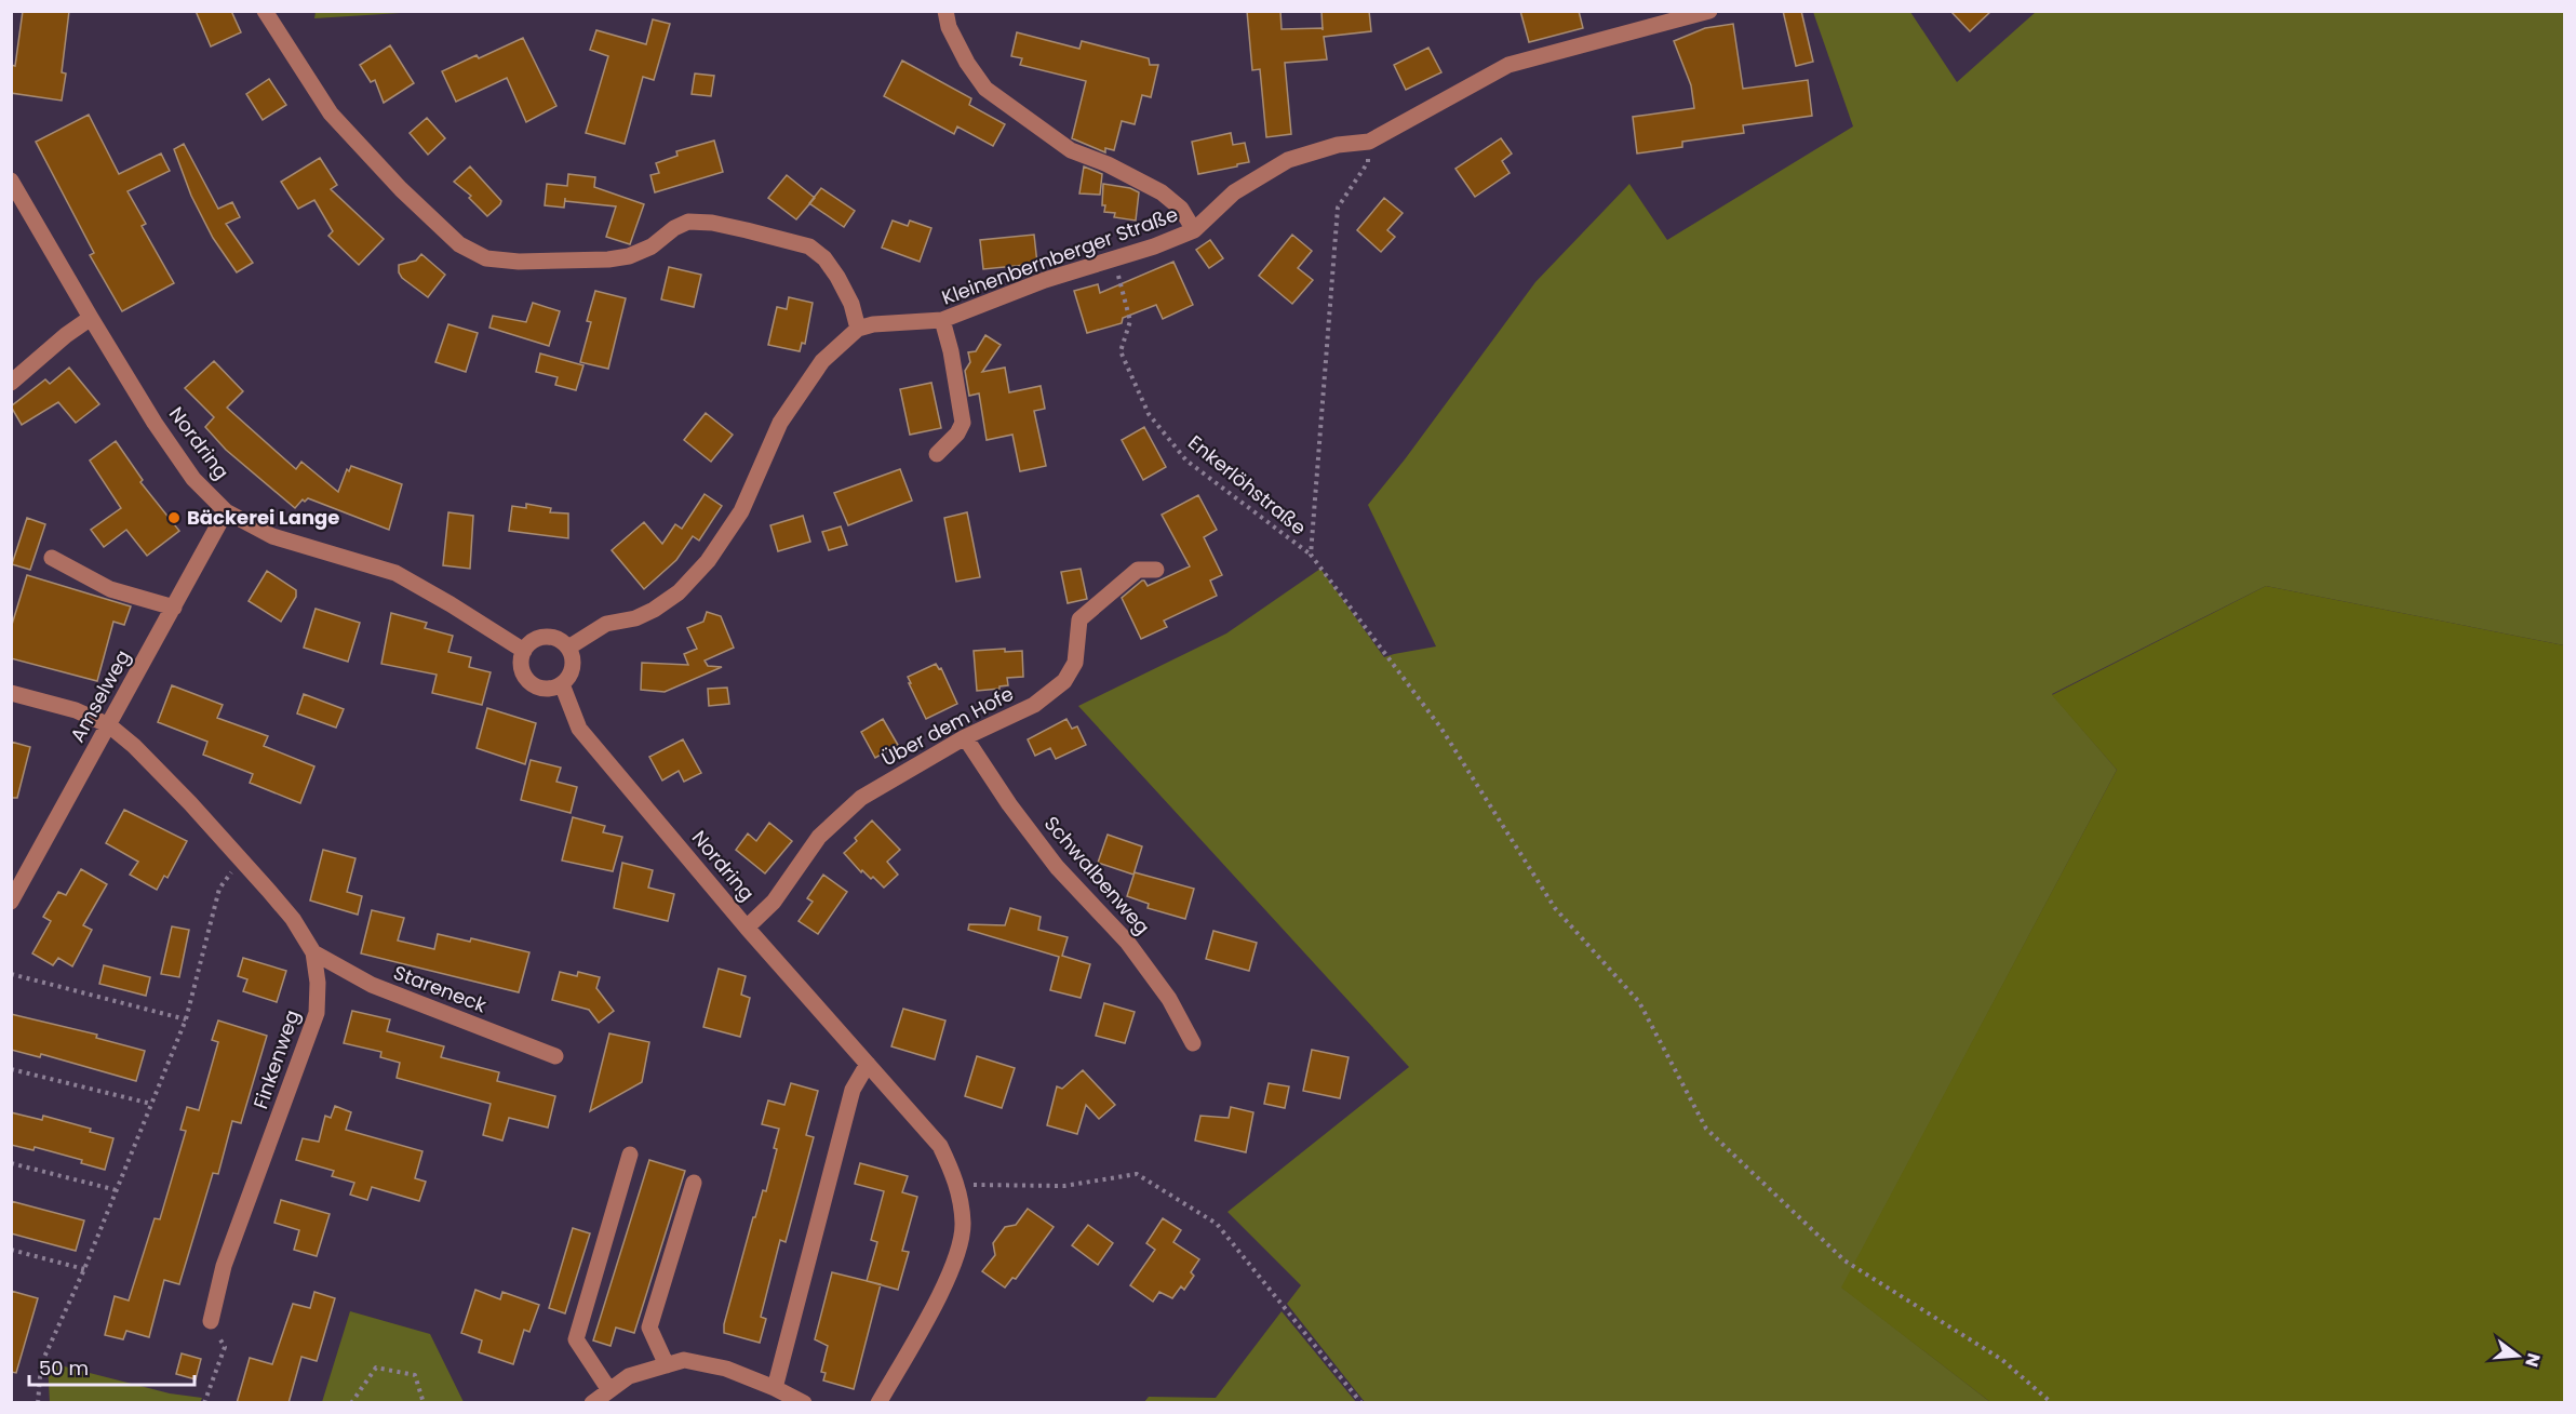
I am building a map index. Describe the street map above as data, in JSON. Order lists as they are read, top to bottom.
{
  "streets": {
    "street": [
      "Kleinenbernberger Straße",
      "Nordring",
      "Amselweg",
      "Über dem Hofe",
      "Schwalbenweg",
      "Stareneck",
      "Finkenweg"
    ],
    "path": ["Enkerlöhstraße"]
  },
  "crossings": [
    ["Kleinenbernberger Straße", "Enkerlöhstraße"],
    ["Nordring", "Amselweg"],
    ["Nordring", "Über dem Hofe"],
    ["Amselweg", "Finkenweg"],
    ["Über dem Hofe", "Schwalbenweg"],
    ["Stareneck", "Finkenweg"]
  ],
  "places": ["Bäckerei Lange"],
  "scale_bar": "50 m",
  "north": "right"
}
